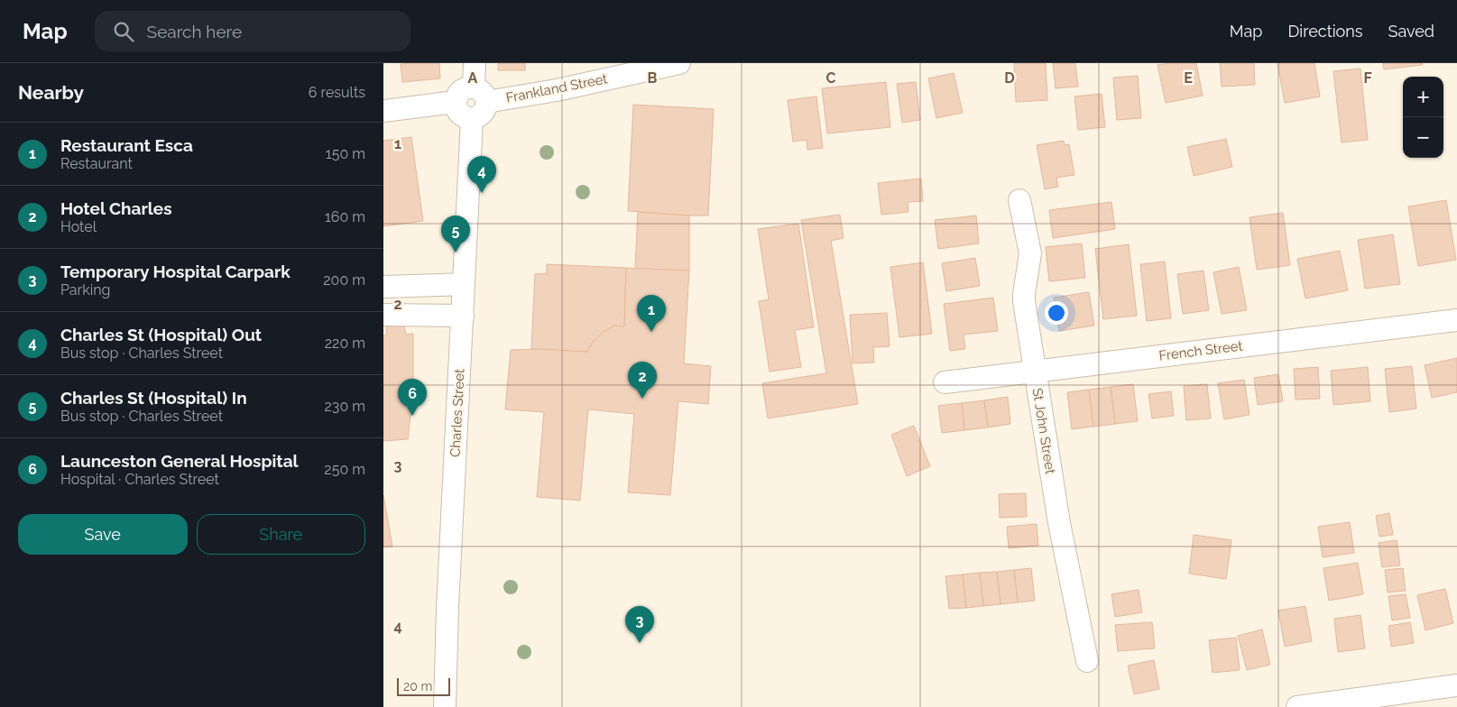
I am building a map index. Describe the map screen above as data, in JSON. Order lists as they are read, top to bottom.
{
  "streets": {
    "street": [
      "Frankland Street",
      "French Street",
      "Charles Street",
      "St John Street"
    ]
  },
  "crossings": [
    ["Frankland Street", "Charles Street"],
    ["French Street", "St John Street"]
  ],
  "scale_bar": "20 m",
  "page": {
    "header": "Map",
    "search": "Search here",
    "nav": ["Map", "Directions", "Saved"],
    "heading": ["Nearby", "6 results"],
    "map_buttons": ["+", "−"],
    "list": [
      {
        "mark": "1",
        "name": "Restaurant Esca",
        "note": "Restaurant",
        "value": "150 m"
      },
      {
        "mark": "2",
        "name": "Hotel Charles",
        "note": "Hotel",
        "value": "160 m"
      },
      {
        "mark": "3",
        "name": "Temporary Hospital Carpark",
        "note": "Parking",
        "value": "200 m"
      },
      {
        "mark": "4",
        "name": "Charles St (Hospital) Out",
        "note": "Bus stop · Charles Street",
        "value": "220 m"
      },
      {
        "mark": "5",
        "name": "Charles St (Hospital) In",
        "note": "Bus stop · Charles Street",
        "value": "230 m"
      },
      {
        "mark": "6",
        "name": "Launceston General Hospital",
        "note": "Hospital · Charles Street",
        "value": "250 m"
      }
    ],
    "pins": [
      "4",
      "5",
      "1",
      "2",
      "6",
      "3"
    ],
    "buttons": ["Save", "Share"],
    "scale": "20 m"
  },
  "grid": {
    "columns": [
      "A",
      "B",
      "C",
      "D",
      "E",
      "F"
    ],
    "rows": [
      "1",
      "2",
      "3",
      "4"
    ]
  }
}
